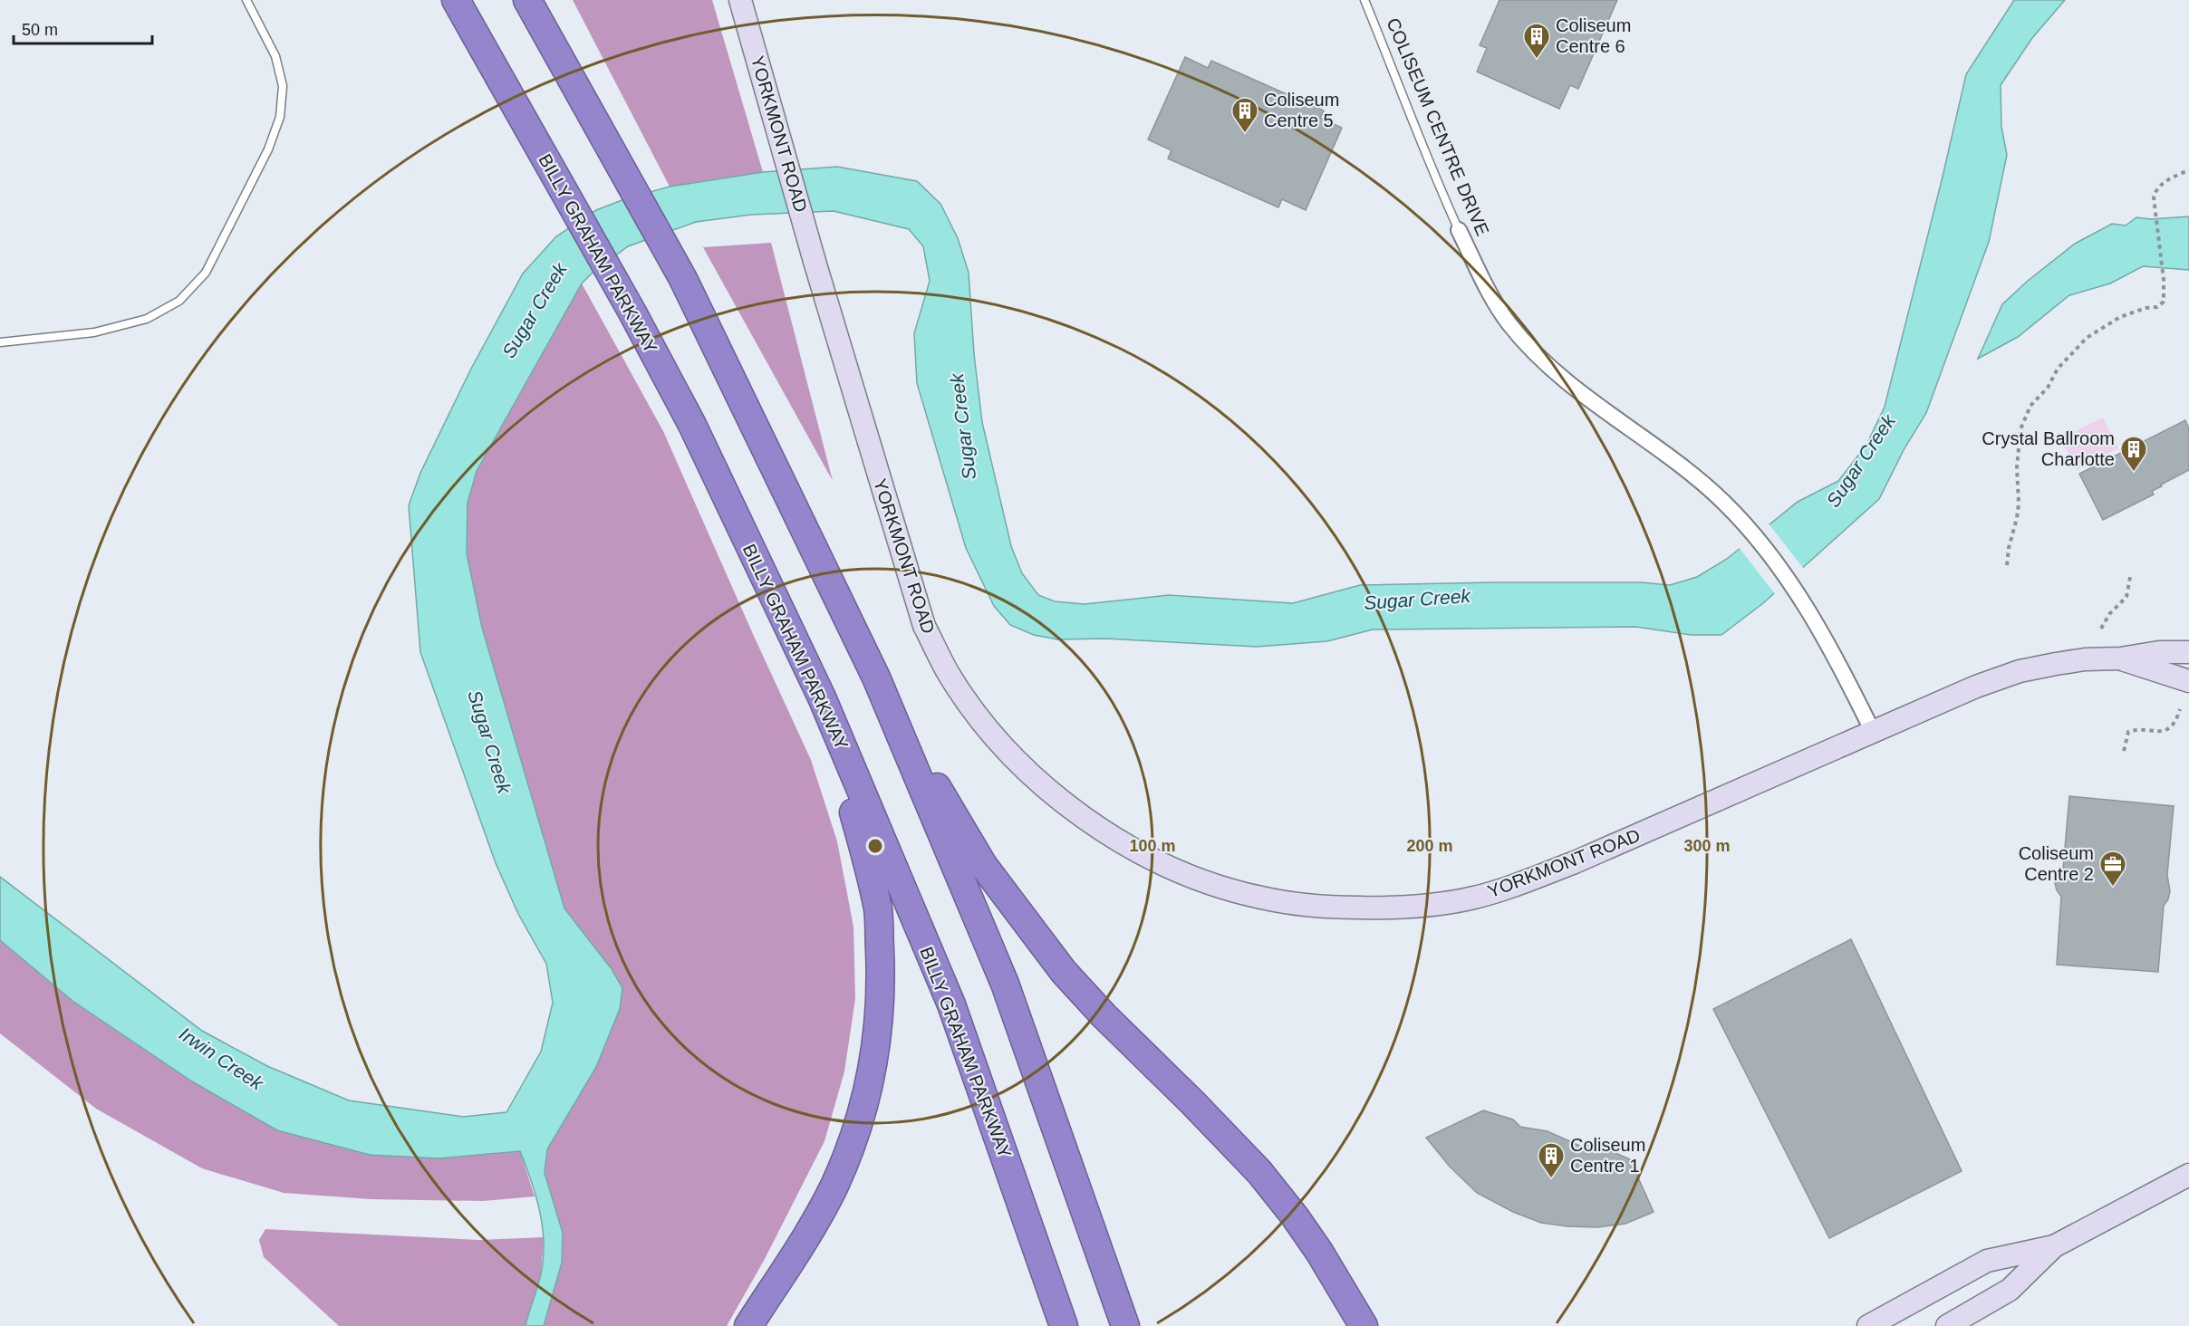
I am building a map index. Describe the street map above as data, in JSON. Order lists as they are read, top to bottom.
{
  "streets": {
    "highway": ["BILLY GRAHAM PARKWAY"],
    "street": ["COLISEUM CENTRE DRIVE", "YORKMONT ROAD"]
  },
  "crossings": [
    ["COLISEUM CENTRE DRIVE", "YORKMONT ROAD"]
  ],
  "water": ["Sugar Creek", "Irwin Creek"],
  "places": {
    "building": [
      "Coliseum Centre 6",
      "Coliseum Centre 5",
      "Crystal Ballroom Charlotte",
      "Coliseum Centre 1"
    ],
    "office": ["Coliseum Centre 2"]
  },
  "scale_bar": "50 m",
  "rings": ["100 m", "200 m", "300 m"]
}
